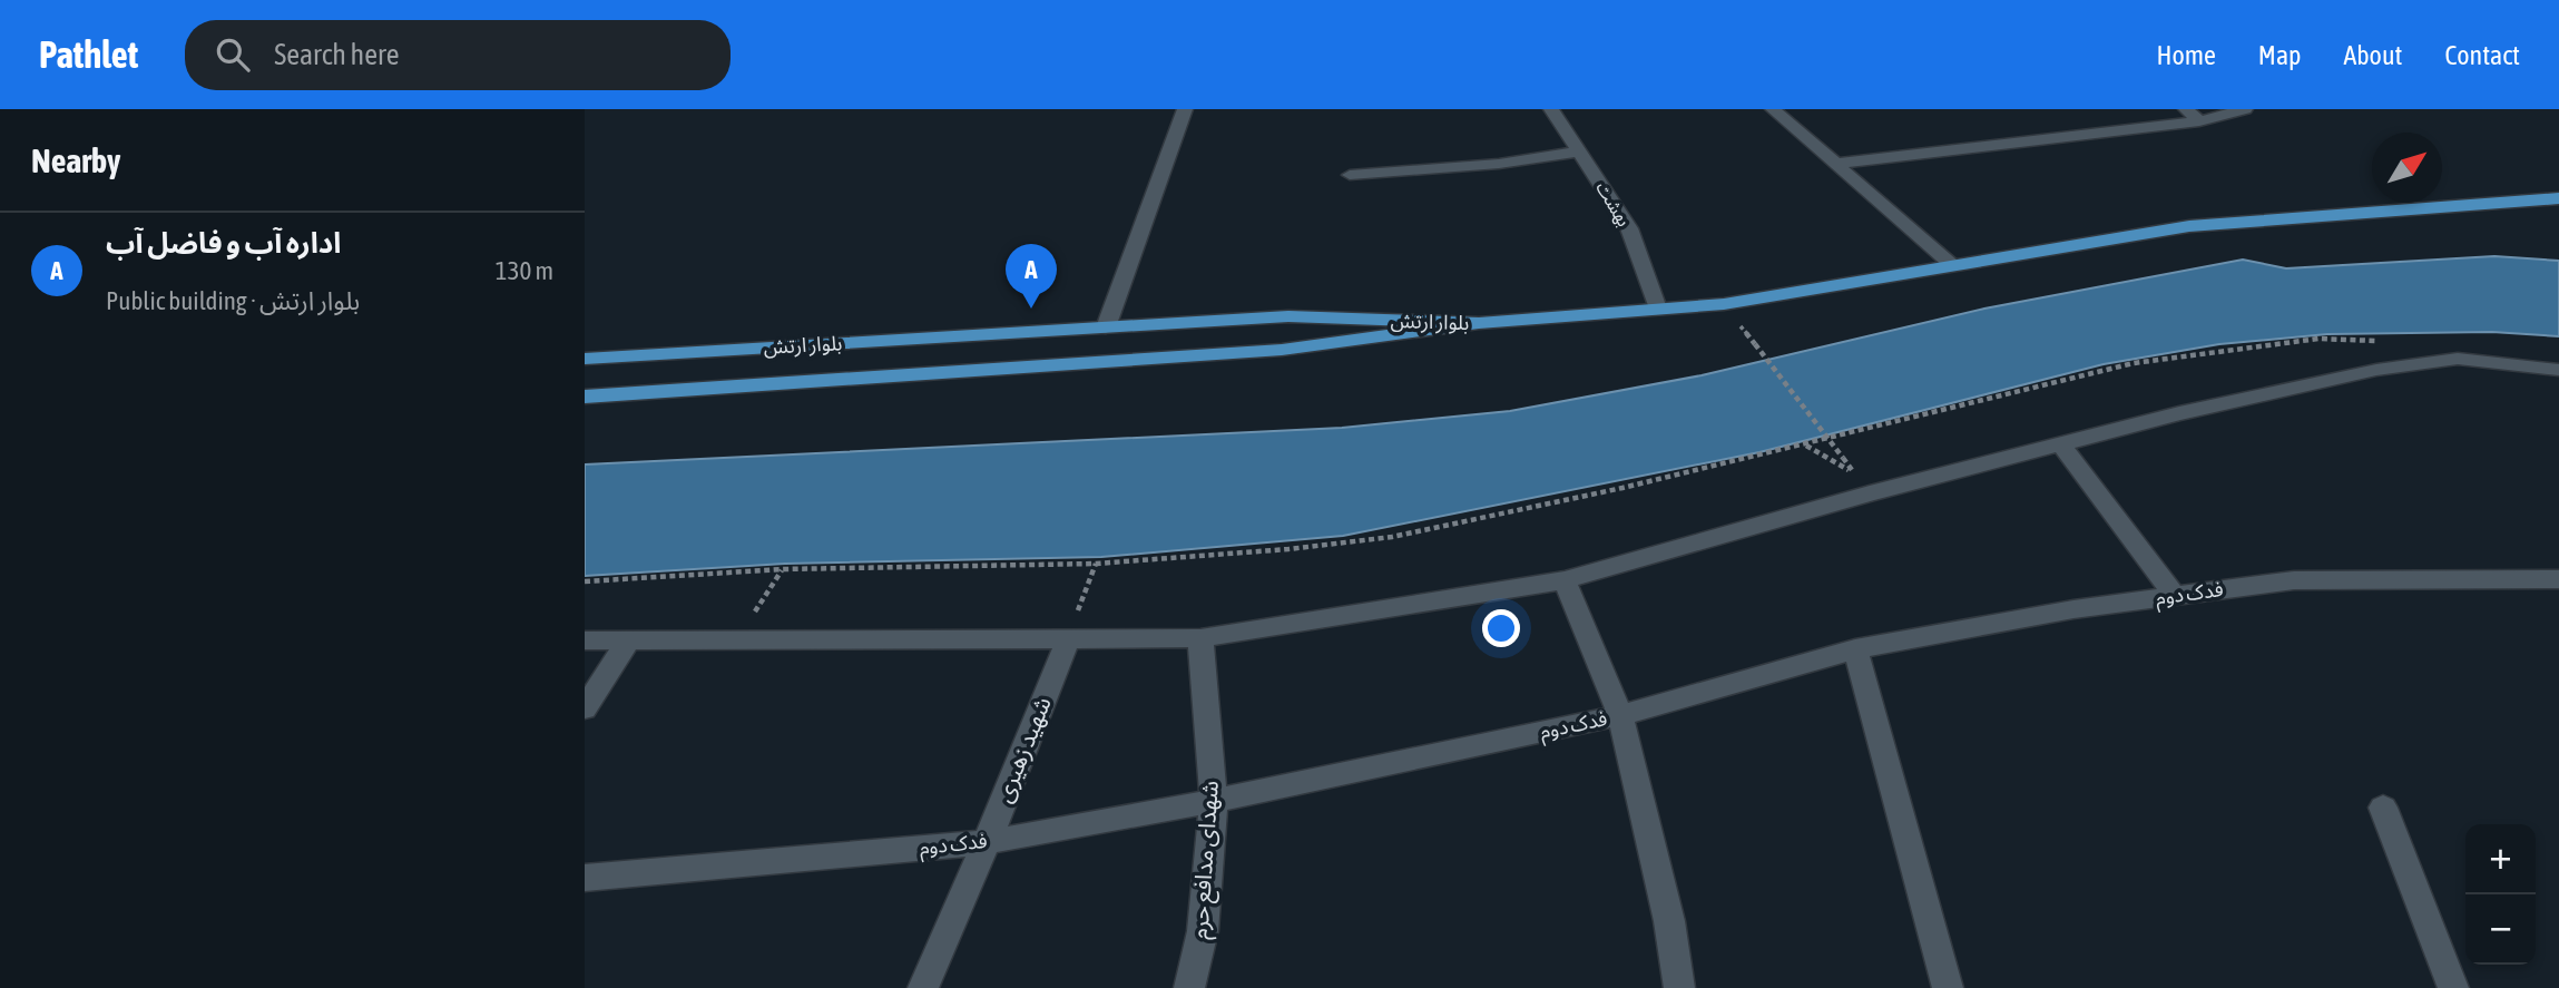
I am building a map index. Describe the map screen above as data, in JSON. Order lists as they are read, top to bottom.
{
  "streets": {
    "main road": ["بلوار ارتش"],
    "street": [
      "بهشت",
      "فدک دوم",
      "شهید زهیری",
      "شهدای مدافع حرم"
    ]
  },
  "crossings": [
    ["فدک دوم", "شهید زهیری"],
    ["فدک دوم", "شهدای مدافع حرم"]
  ],
  "north": "top right",
  "page": {
    "header": "Pathlet",
    "search": "Search here",
    "nav": [
      "Home",
      "Map",
      "About",
      "Contact"
    ],
    "heading": "Nearby",
    "list": [
      {
        "mark": "A",
        "name": "اداره آب و فاضل آب",
        "note": "Public building · بلوار ارتش",
        "value": "130 m"
      }
    ],
    "pins": "A",
    "map_buttons": ["+", "−"]
  }
}
